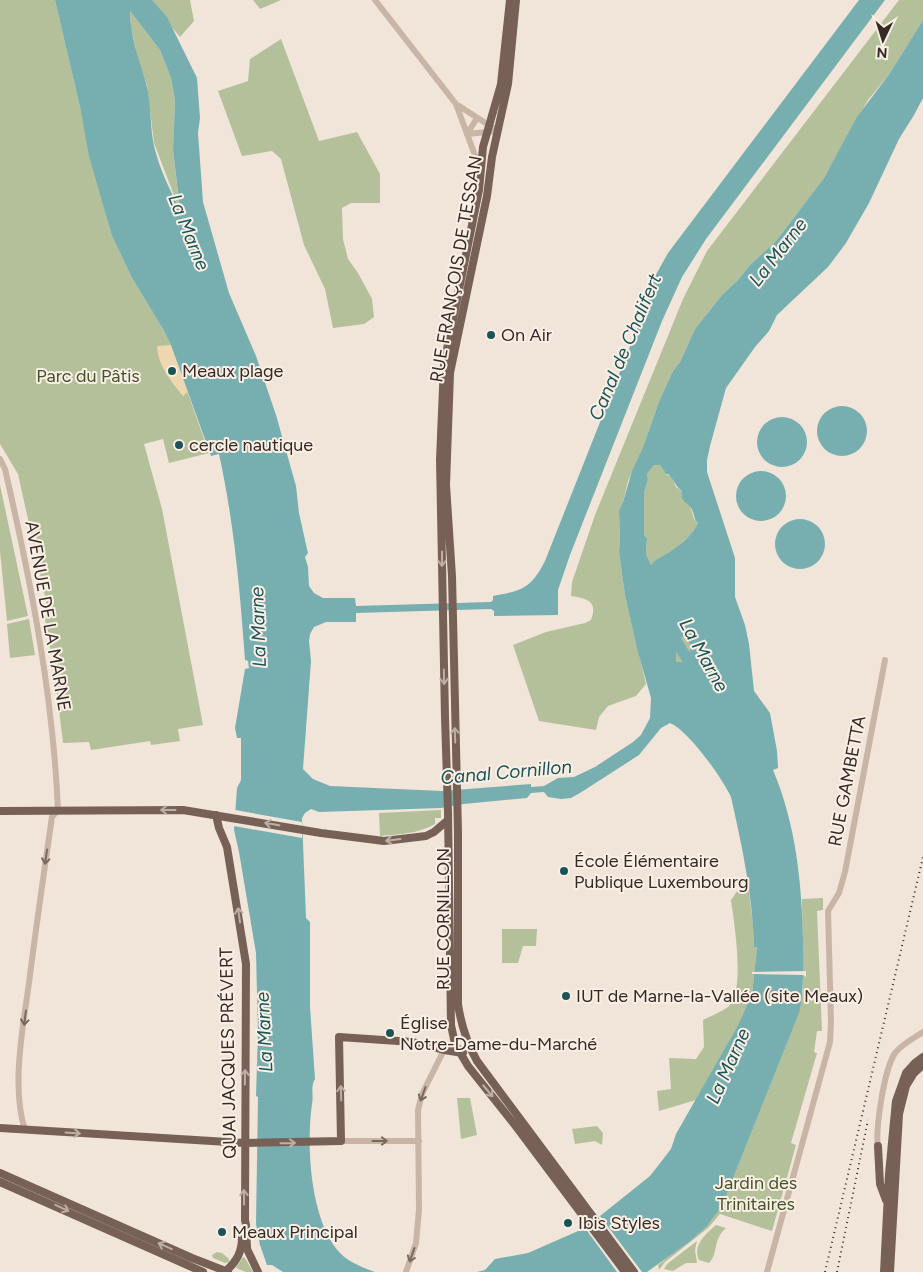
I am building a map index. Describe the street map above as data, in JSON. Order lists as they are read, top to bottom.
{
  "streets": {
    "main road": ["RUE FRANÇOIS DE TESSAN", "RUE CORNILLON", "QUAI JACQUES PRÉVERT"],
    "street": ["AVENUE DE LA MARNE", "RUE GAMBETTA"]
  },
  "crossings": [
    ["RUE FRANÇOIS DE TESSAN", "RUE CORNILLON"]
  ],
  "one_way": ["QUAI JACQUES PRÉVERT"],
  "water": ["La Marne", "Canal de Chalifert", "Canal Cornillon"],
  "parks": ["Parc du Pâtis", "Jardin des Trinitaires"],
  "places": [
    "On Air",
    "Meaux plage",
    "cercle nautique",
    "École Élémentaire Publique Luxembourg",
    "IUT de Marne-la-Vallée (site Meaux)",
    "Église Notre-Dame-du-Marché",
    "Ibis Styles",
    "Meaux Principal"
  ],
  "north": "bottom"
}
